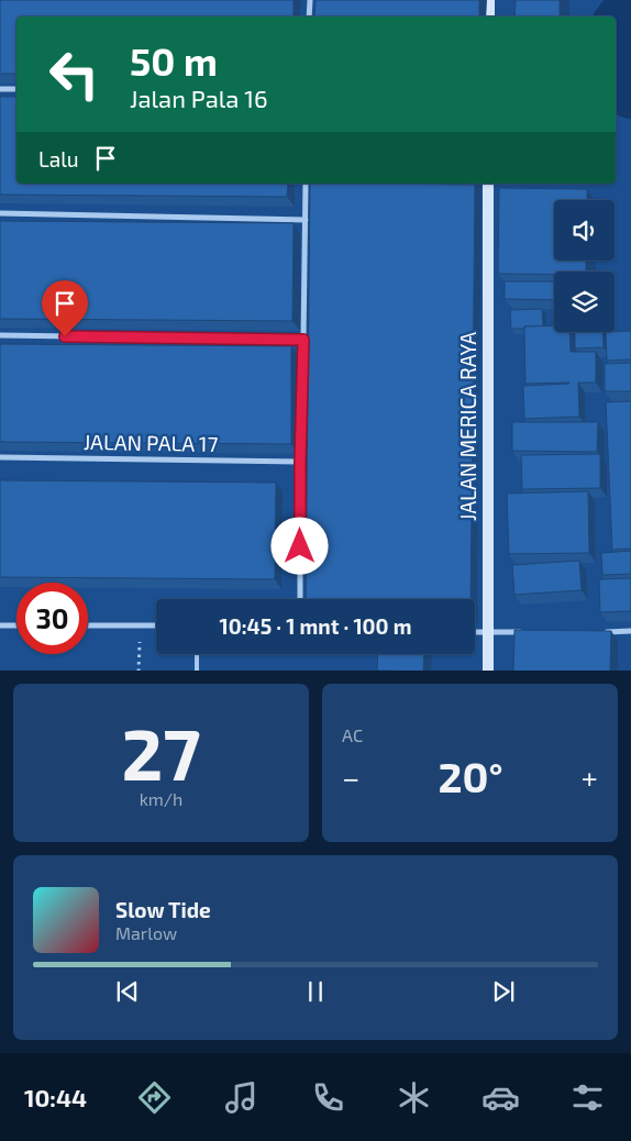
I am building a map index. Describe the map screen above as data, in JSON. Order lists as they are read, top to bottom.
{
  "streets": {
    "street": ["JALAN MERICA RAYA", "JALAN PALA 17"]
  },
  "page": {
    "turn": ["50 m", "Jalan Pala 16"],
    "then": "Lalu",
    "limit": "30",
    "trip": "10:45 · 1 mnt · 100 m",
    "tile": [
      ["27", "km/h"],
      "AC"
    ],
    "heat": ["−", "20°", "+"],
    "song": ["Slow Tide", "Marlow"],
    "tabs": "10:44"
  }
}
